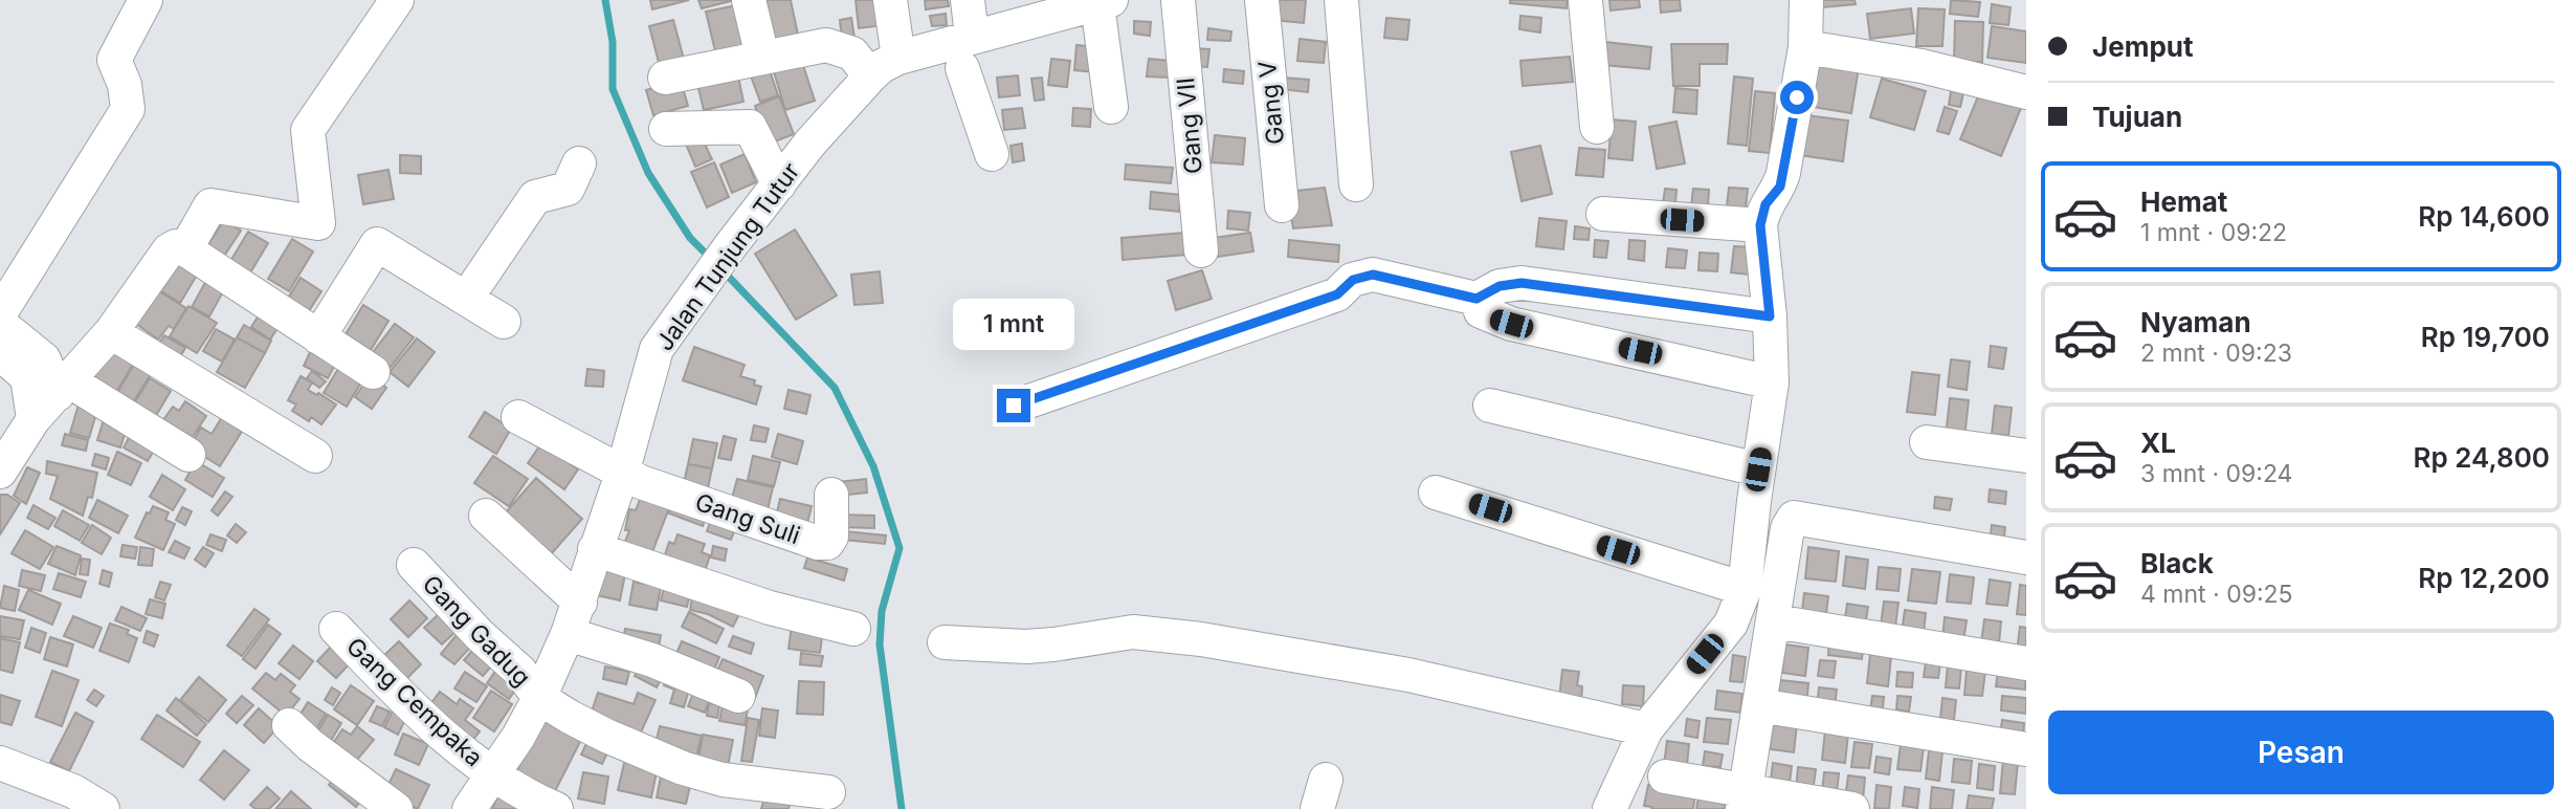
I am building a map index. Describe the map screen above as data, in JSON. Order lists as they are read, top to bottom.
{
  "streets": {
    "street": [
      "Gang V",
      "Gang VII",
      "Jalan Tunjung Tutur",
      "Gang Suli",
      "Gang Gadug",
      "Gang Cempaka"
    ]
  },
  "crossings": [
    ["Jalan Tunjung Tutur", "Gang Suli"],
    ["Jalan Tunjung Tutur", "Gang Gadug"],
    ["Jalan Tunjung Tutur", "Gang Cempaka"]
  ],
  "page": {
    "banner": ["Jemput", "Tujuan"],
    "list": [
      {
        "name": "Hemat",
        "note": "1 mnt · 09:22",
        "value": "Rp 14,600"
      },
      {
        "name": "Nyaman",
        "note": "2 mnt · 09:23",
        "value": "Rp 19,700"
      },
      {
        "name": "XL",
        "note": "3 mnt · 09:24",
        "value": "Rp 24,800"
      },
      {
        "name": "Black",
        "note": "4 mnt · 09:25",
        "value": "Rp 12,200"
      }
    ],
    "bubble": "1 mnt",
    "buttons": "Pesan"
  }
}
